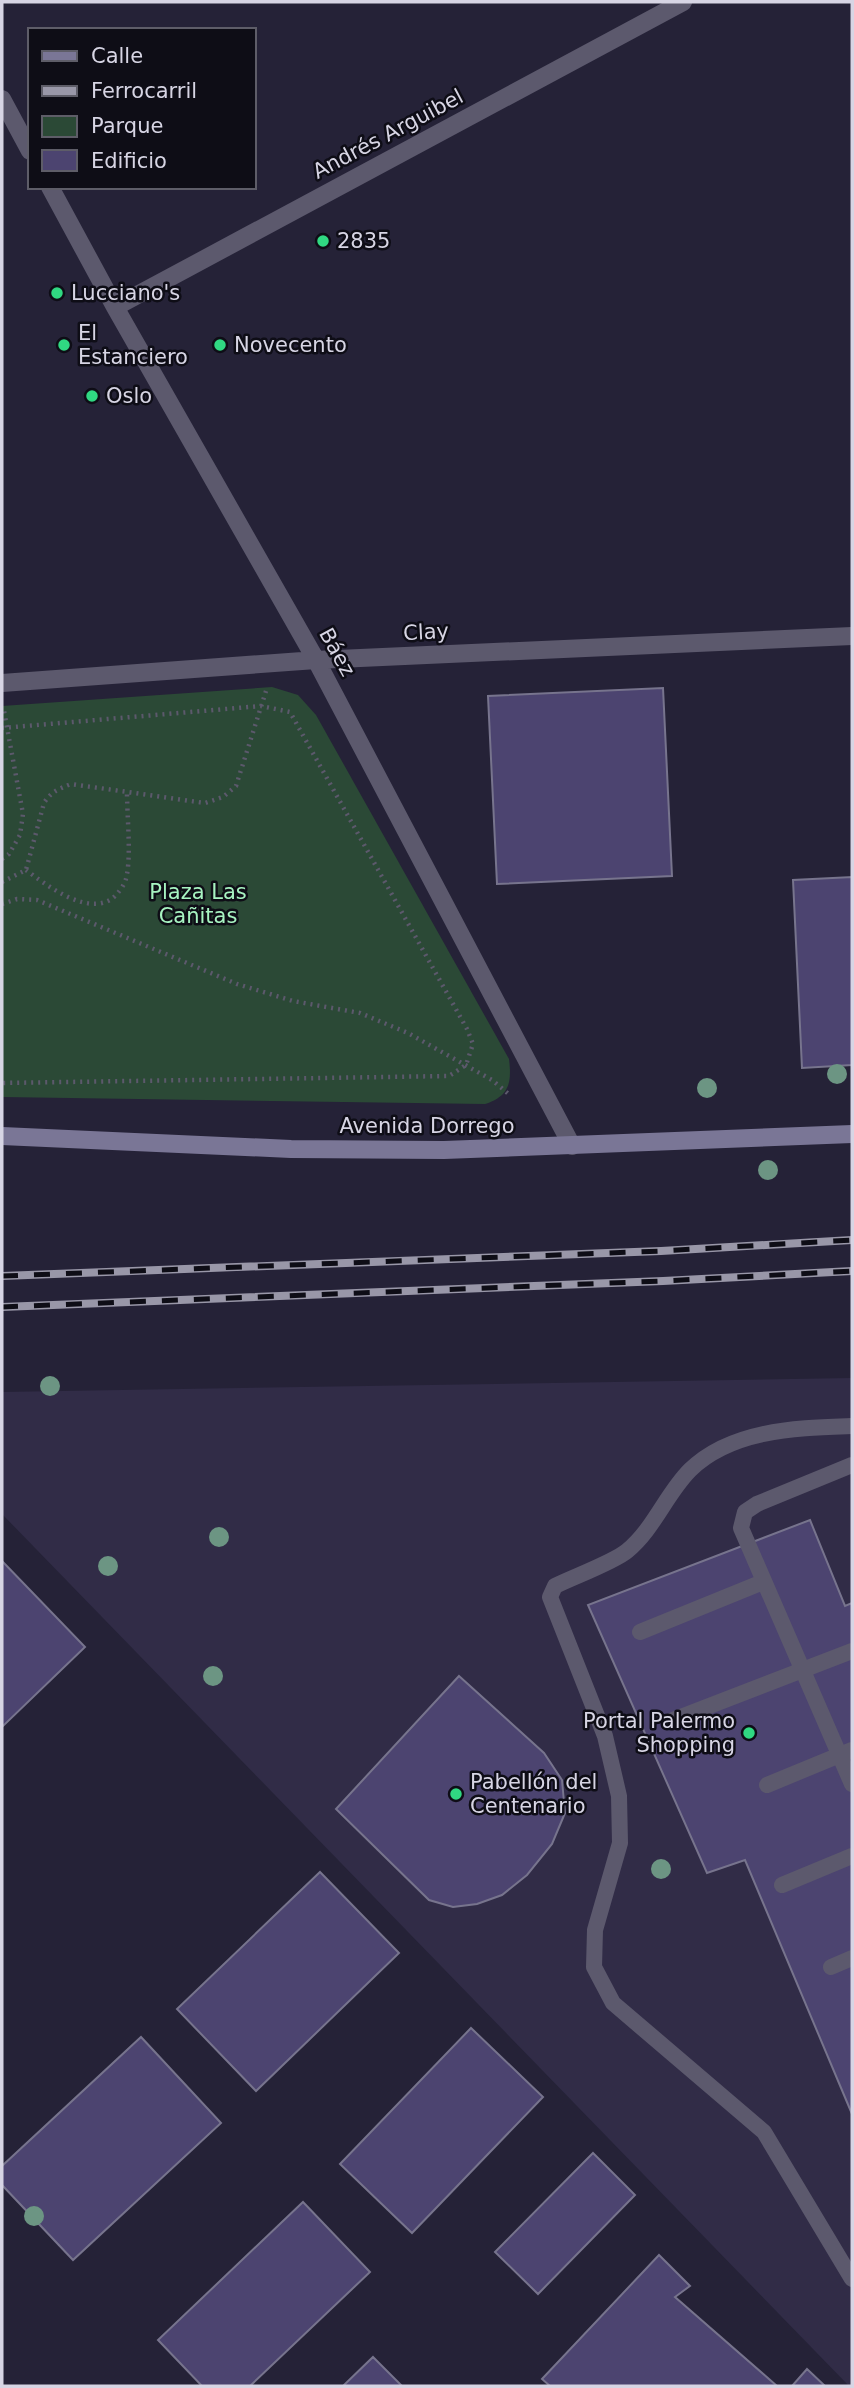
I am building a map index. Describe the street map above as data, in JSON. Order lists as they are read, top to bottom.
{
  "streets": {
    "main road": ["Avenida Dorrego"],
    "street": ["Andrés Arguibel", "Clay", "Báez"]
  },
  "crossings": [
    ["Andrés Arguibel", "Báez"],
    ["Clay", "Báez"],
    ["Báez", "Avenida Dorrego"]
  ],
  "parks": ["Plaza Las Cañitas"],
  "places": [
    "2835",
    "Lucciano's",
    "El Estanciero",
    "Novecento",
    "Oslo",
    "Portal Palermo Shopping",
    "Pabellón del Centenario"
  ],
  "legend": [
    "Calle",
    "Ferrocarril",
    "Parque",
    "Edificio"
  ]
}
